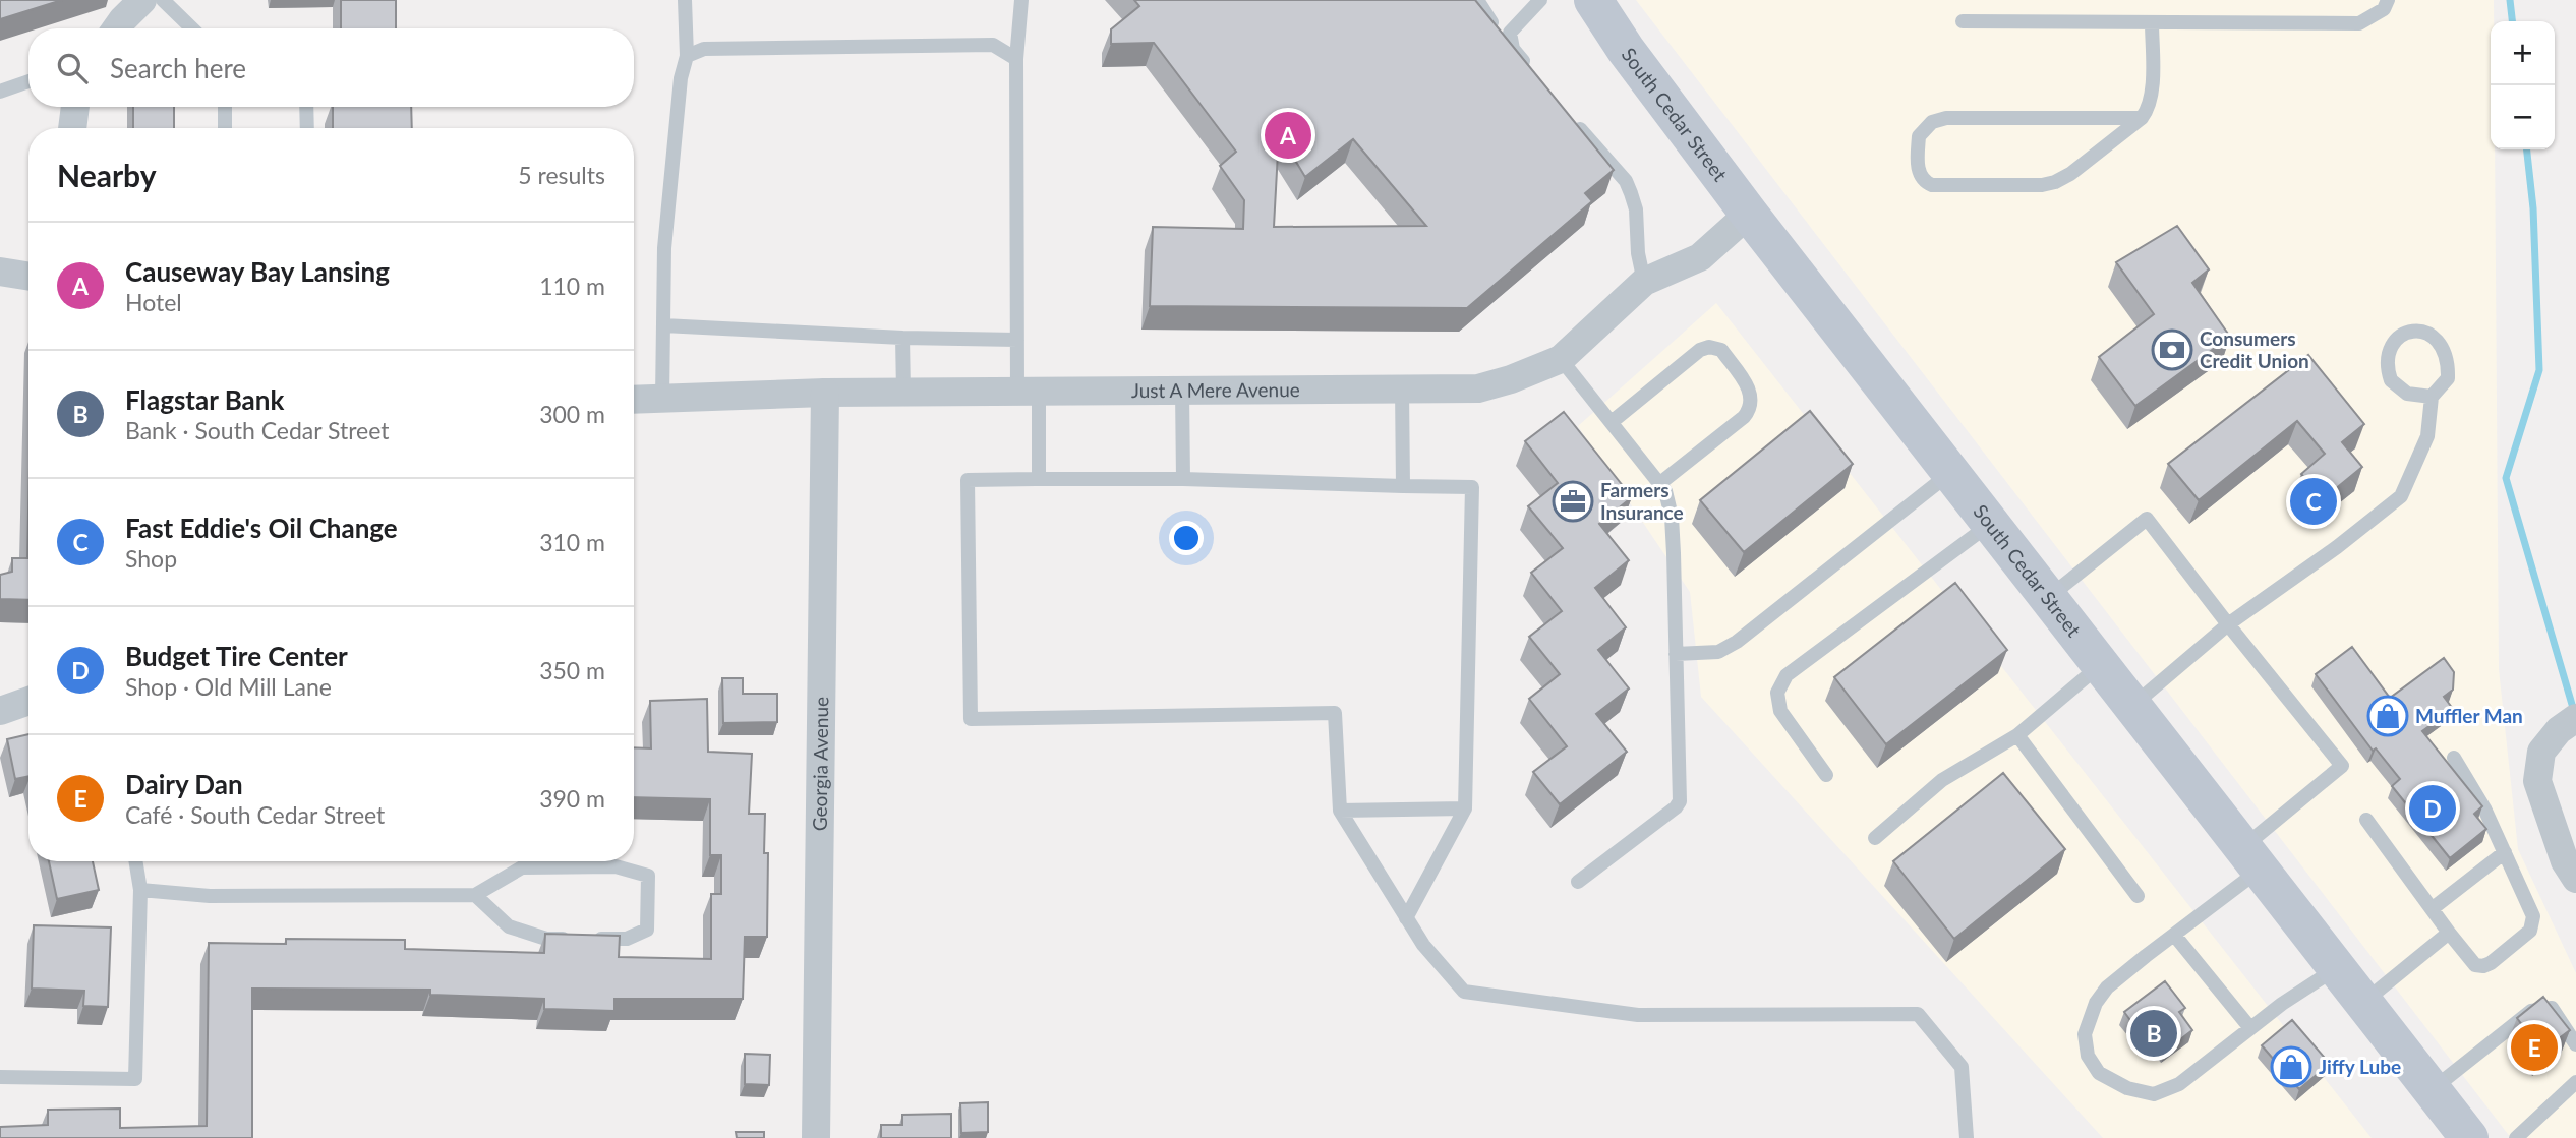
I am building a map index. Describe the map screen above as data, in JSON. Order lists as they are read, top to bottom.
{
  "streets": {
    "main road": ["South Cedar Street"],
    "street": ["Just A Mere Avenue", "Georgia Avenue"]
  },
  "crossings": [
    ["South Cedar Street", "Just A Mere Avenue"],
    ["Just A Mere Avenue", "Georgia Avenue"]
  ],
  "places": {
    "bank": ["Consumers Credit Union"],
    "office": ["Farmers Insurance"],
    "shop": ["Muffler Man", "Jiffy Lube"]
  },
  "page": {
    "map_buttons": ["+", "−"],
    "search": "Search here",
    "pins": [
      "A",
      "C",
      "D",
      "B",
      "E"
    ],
    "heading": ["Nearby", "5 results"],
    "list": [
      {
        "mark": "A",
        "name": "Causeway Bay Lansing",
        "note": "Hotel",
        "value": "110 m"
      },
      {
        "mark": "B",
        "name": "Flagstar Bank",
        "note": "Bank · South Cedar Street",
        "value": "300 m"
      },
      {
        "mark": "C",
        "name": "Fast Eddie's Oil Change",
        "note": "Shop",
        "value": "310 m"
      },
      {
        "mark": "D",
        "name": "Budget Tire Center",
        "note": "Shop · Old Mill Lane",
        "value": "350 m"
      },
      {
        "mark": "E",
        "name": "Dairy Dan",
        "note": "Café · South Cedar Street",
        "value": "390 m"
      }
    ]
  }
}
